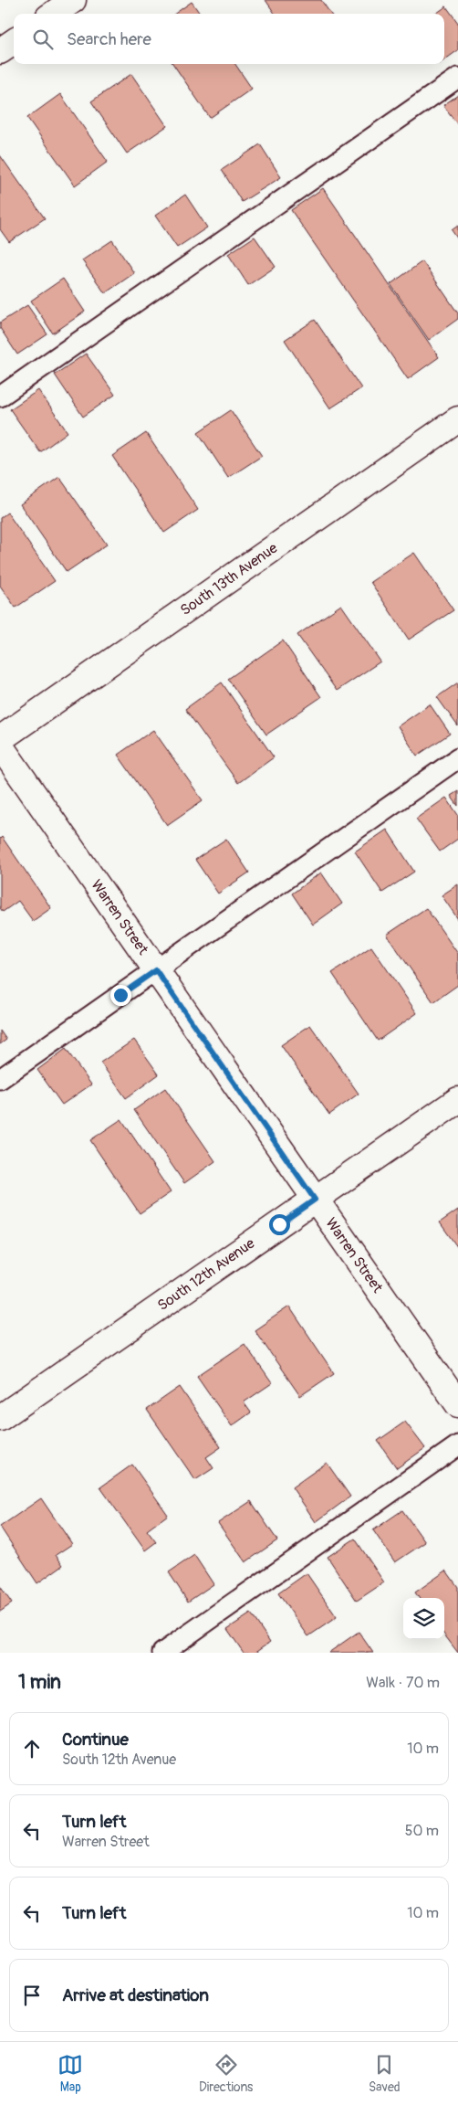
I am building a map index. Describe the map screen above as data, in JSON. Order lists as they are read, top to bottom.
{
  "streets": {
    "street": ["South 13th Avenue", "Warren Street", "South 12th Avenue"]
  },
  "crossings": [
    ["Warren Street", "South 12th Avenue"]
  ],
  "page": {
    "search": "Search here",
    "heading": ["1 min", "Walk · 70 m"],
    "list": [
      ["Continue", "South 12th Avenue", "10 m"],
      ["Turn left", "Warren Street", "50 m"],
      ["Turn left", "10 m"],
      "Arrive at destination"
    ],
    "nav": ["Map", "Directions", "Saved"]
  }
}
